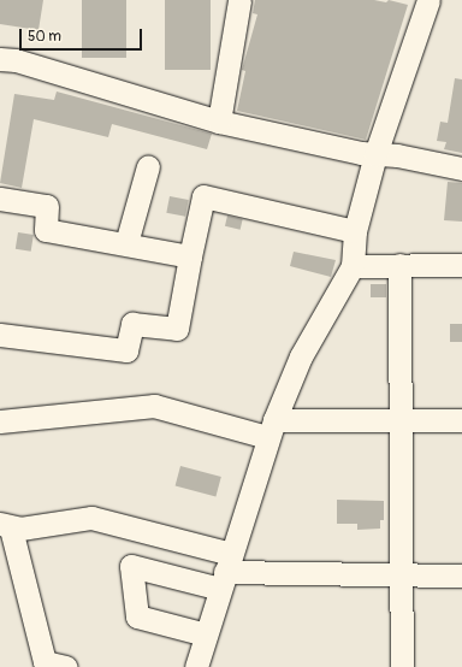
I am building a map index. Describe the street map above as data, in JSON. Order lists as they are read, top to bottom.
{
  "scale_bar": "50 m"
}
